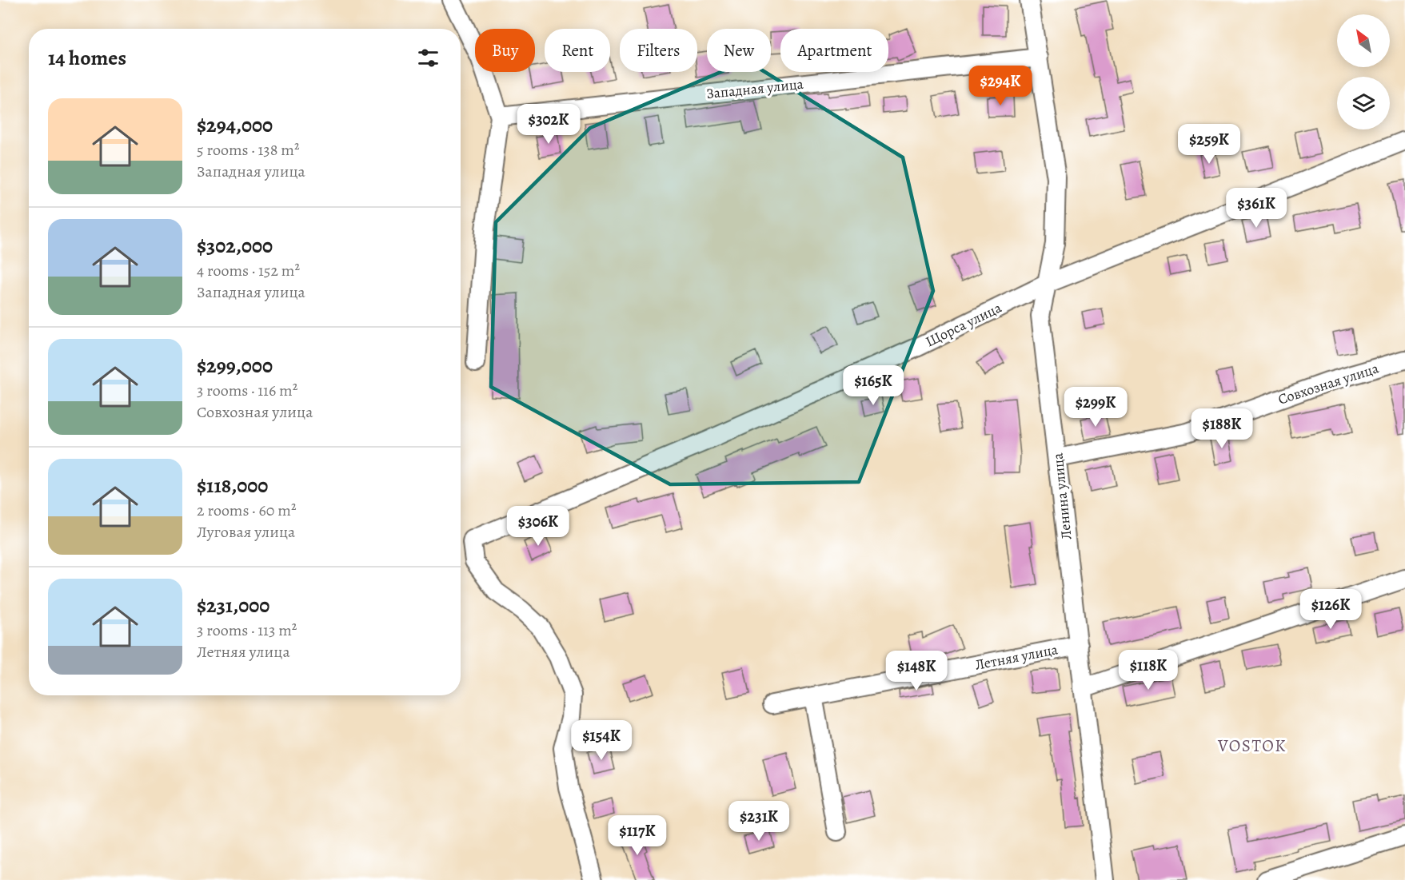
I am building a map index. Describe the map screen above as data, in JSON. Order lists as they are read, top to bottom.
{
  "streets": {
    "street": [
      "Западная улица",
      "Щорса улица",
      "Совхозная улица",
      "Ленина улица",
      "Летняя улица"
    ]
  },
  "crossings": [
    ["Западная улица", "Ленина улица"],
    ["Щорса улица", "Ленина улица"],
    ["Совхозная улица", "Ленина улица"],
    ["Ленина улица", "Летняя улица"]
  ],
  "districts": ["VOSTOK"],
  "north": "top left",
  "page": {
    "chip": [
      "Buy",
      "Rent",
      "Filters",
      "New",
      "Apartment"
    ],
    "heading": "14 homes",
    "price": [
      "$294K",
      "$302K",
      "$259K",
      "$361K",
      "$165K",
      "$299K",
      "$188K",
      "$306K",
      "$126K",
      "$118K",
      "$148K",
      "$154K",
      "$231K",
      "$117K"
    ],
    "list": [
      {
        "name": "$294,000",
        "note": "5 rooms · 138 m² · Западная улица"
      },
      {
        "name": "$302,000",
        "note": "4 rooms · 152 m² · Западная улица"
      },
      {
        "name": "$299,000",
        "note": "3 rooms · 116 m² · Совхозная улица"
      },
      {
        "name": "$118,000",
        "note": "2 rooms · 60 m² · Луговая улица"
      },
      {
        "name": "$231,000",
        "note": "3 rooms · 113 m² · Летняя улица"
      }
    ]
  }
}
